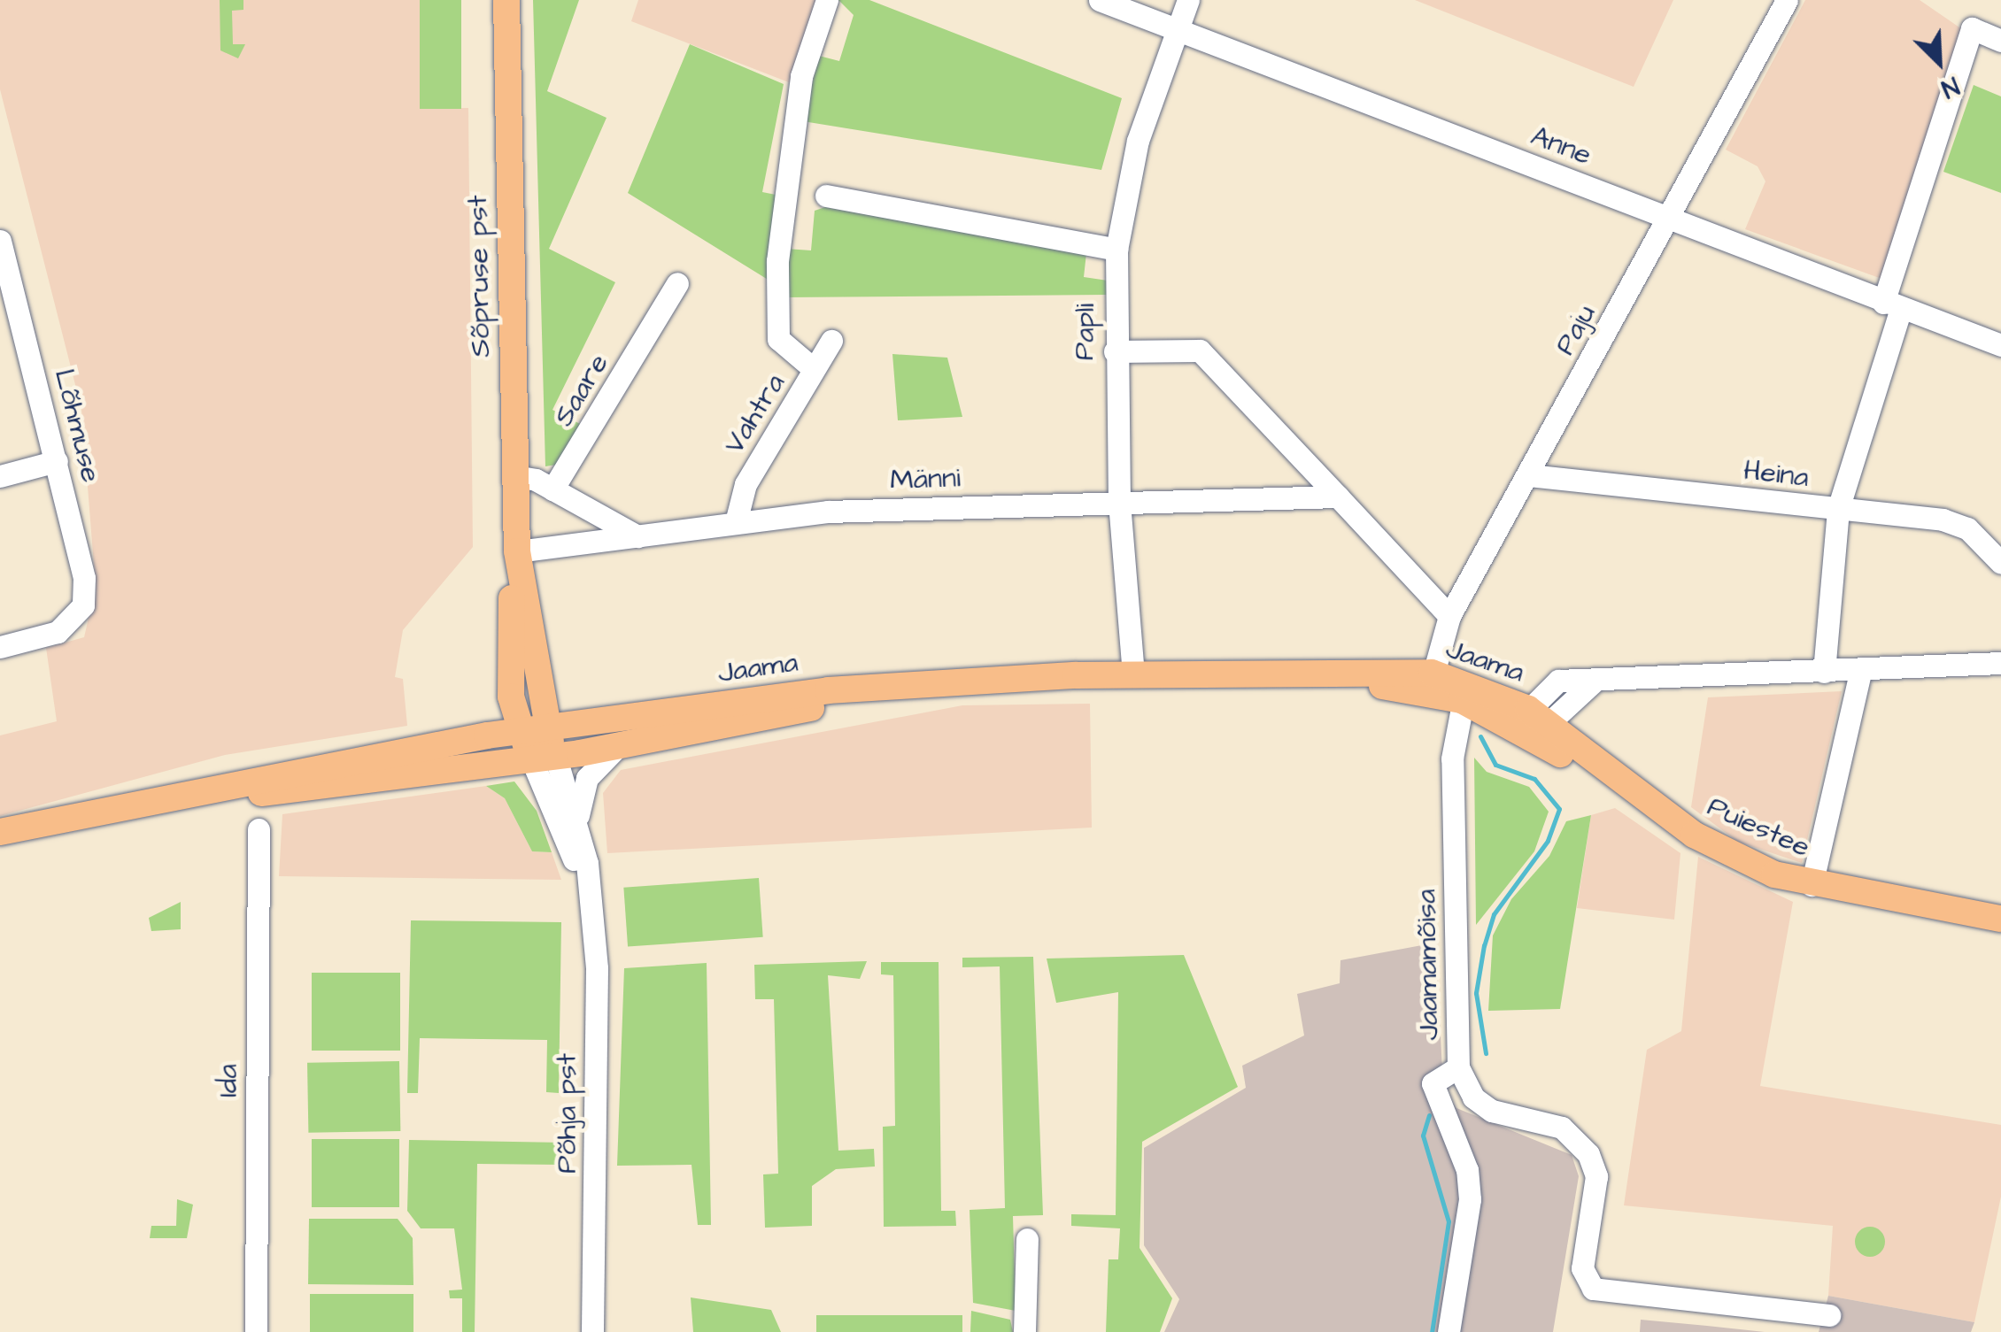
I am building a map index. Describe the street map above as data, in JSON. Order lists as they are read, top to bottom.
{
  "streets": {
    "main road": ["Sõpruse pst", "Jaama", "Puiestee"],
    "street": [
      "Anne",
      "Paju",
      "Papli",
      "Saare",
      "Vahtra",
      "Lõhmuse",
      "Heina",
      "Männi",
      "Jaamamõisa",
      "Ida",
      "Põhja pst"
    ]
  },
  "crossings": [
    ["Anne", "Paju"],
    ["Anne", "Papli"],
    ["Sõpruse pst", "Männi"],
    ["Sõpruse pst", "Jaama"],
    ["Sõpruse pst", "Põhja pst"],
    ["Paju", "Heina"],
    ["Paju", "Jaama"],
    ["Papli", "Männi"],
    ["Papli", "Jaama"],
    ["Vahtra", "Männi"],
    ["Jaama", "Puiestee"],
    ["Jaama", "Jaamamõisa"],
    ["Jaama", "Põhja pst"]
  ],
  "north": "bottom right"
}
